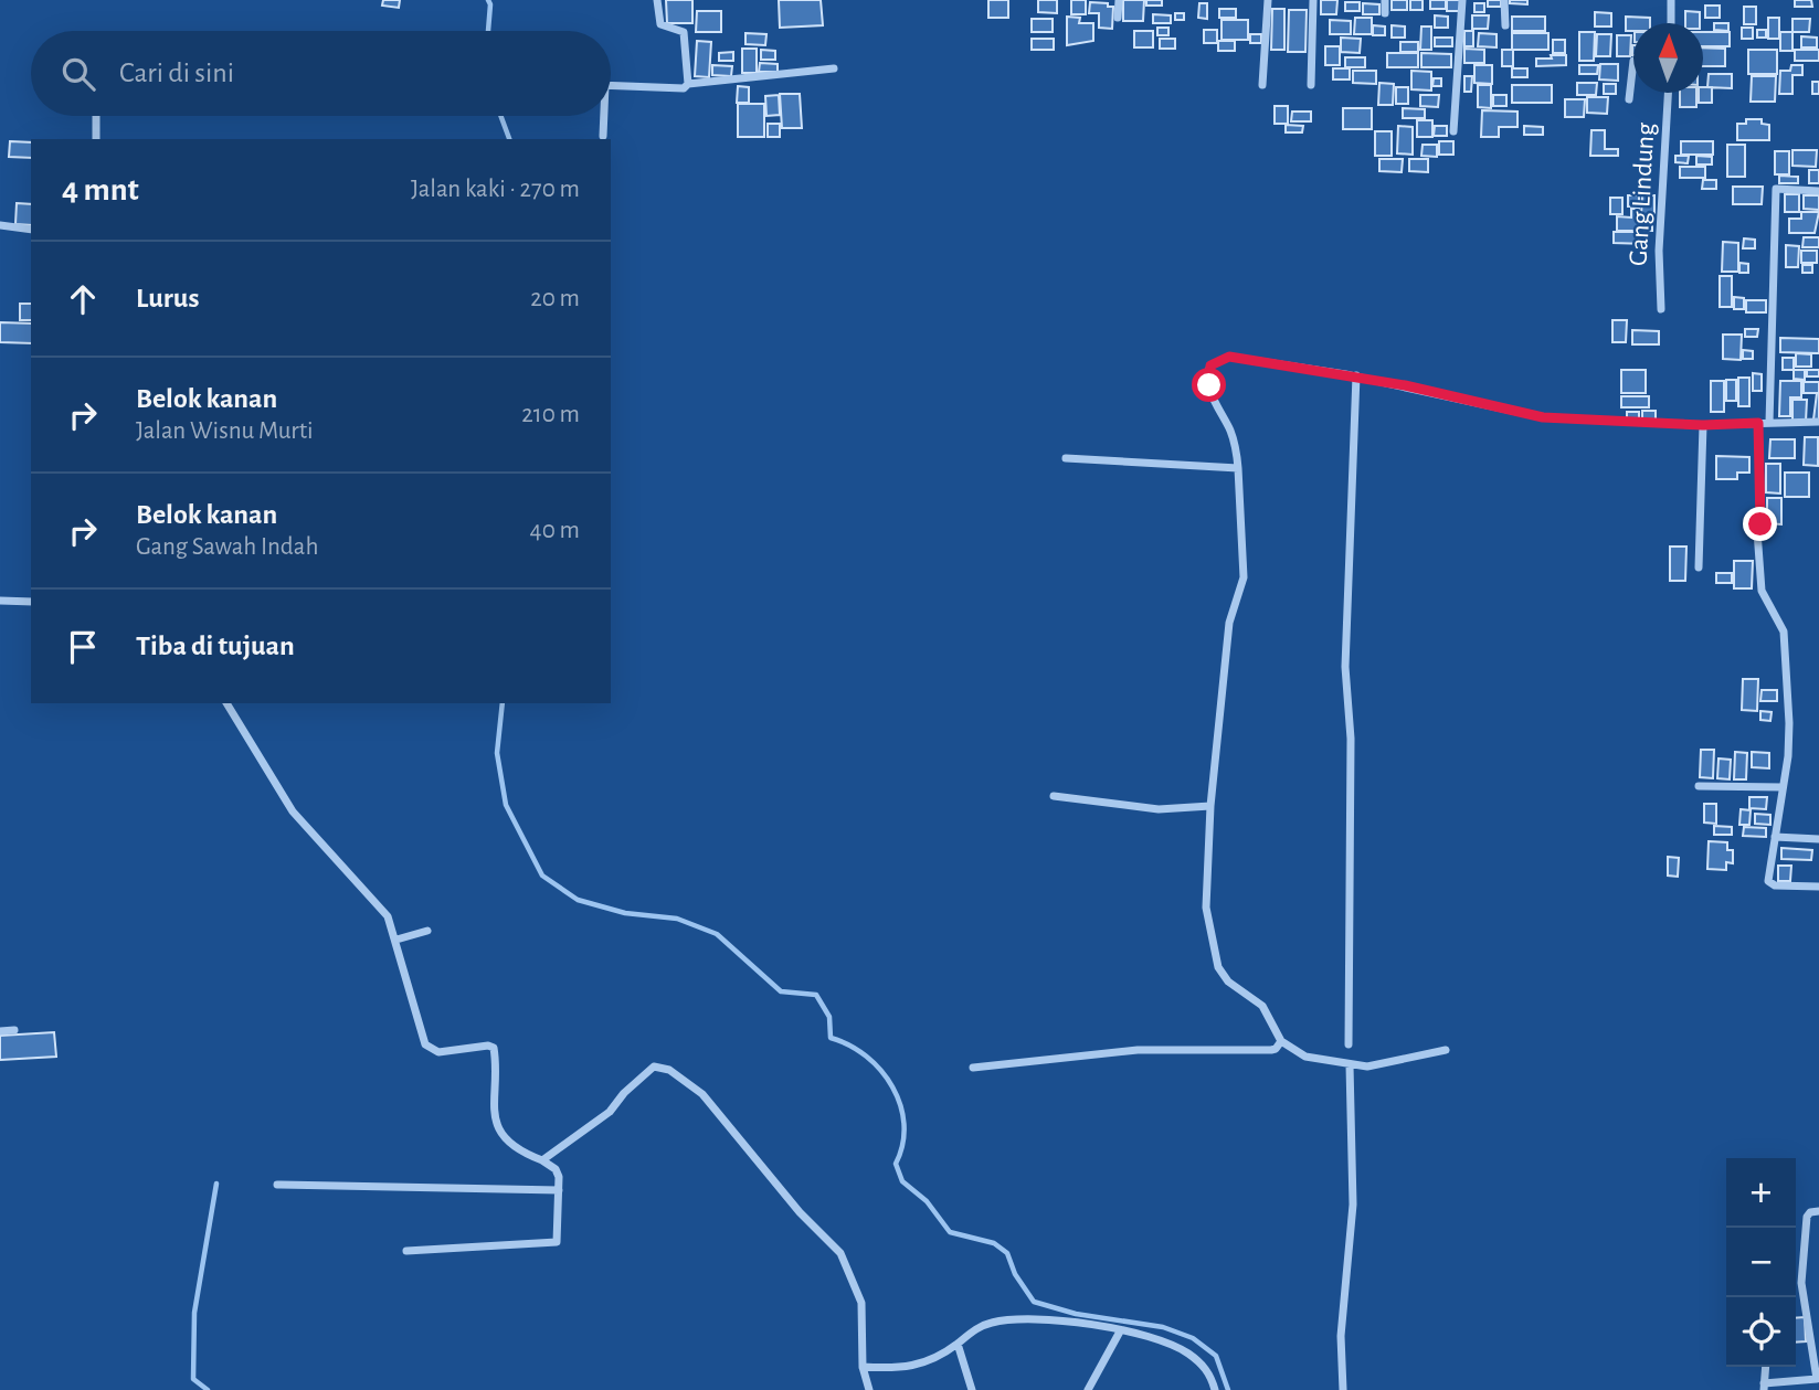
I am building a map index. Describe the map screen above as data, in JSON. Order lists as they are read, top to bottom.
{
  "streets": {
    "street": ["Gang Lindung"]
  },
  "north": "top",
  "page": {
    "search": "Cari di sini",
    "heading": ["4 mnt", "Jalan kaki · 270 m"],
    "list": [
      ["Lurus", "20 m"],
      ["Belok kanan", "Jalan Wisnu Murti", "210 m"],
      ["Belok kanan", "Gang Sawah Indah", "40 m"],
      "Tiba di tujuan"
    ],
    "map_buttons": ["+", "−"]
  }
}
